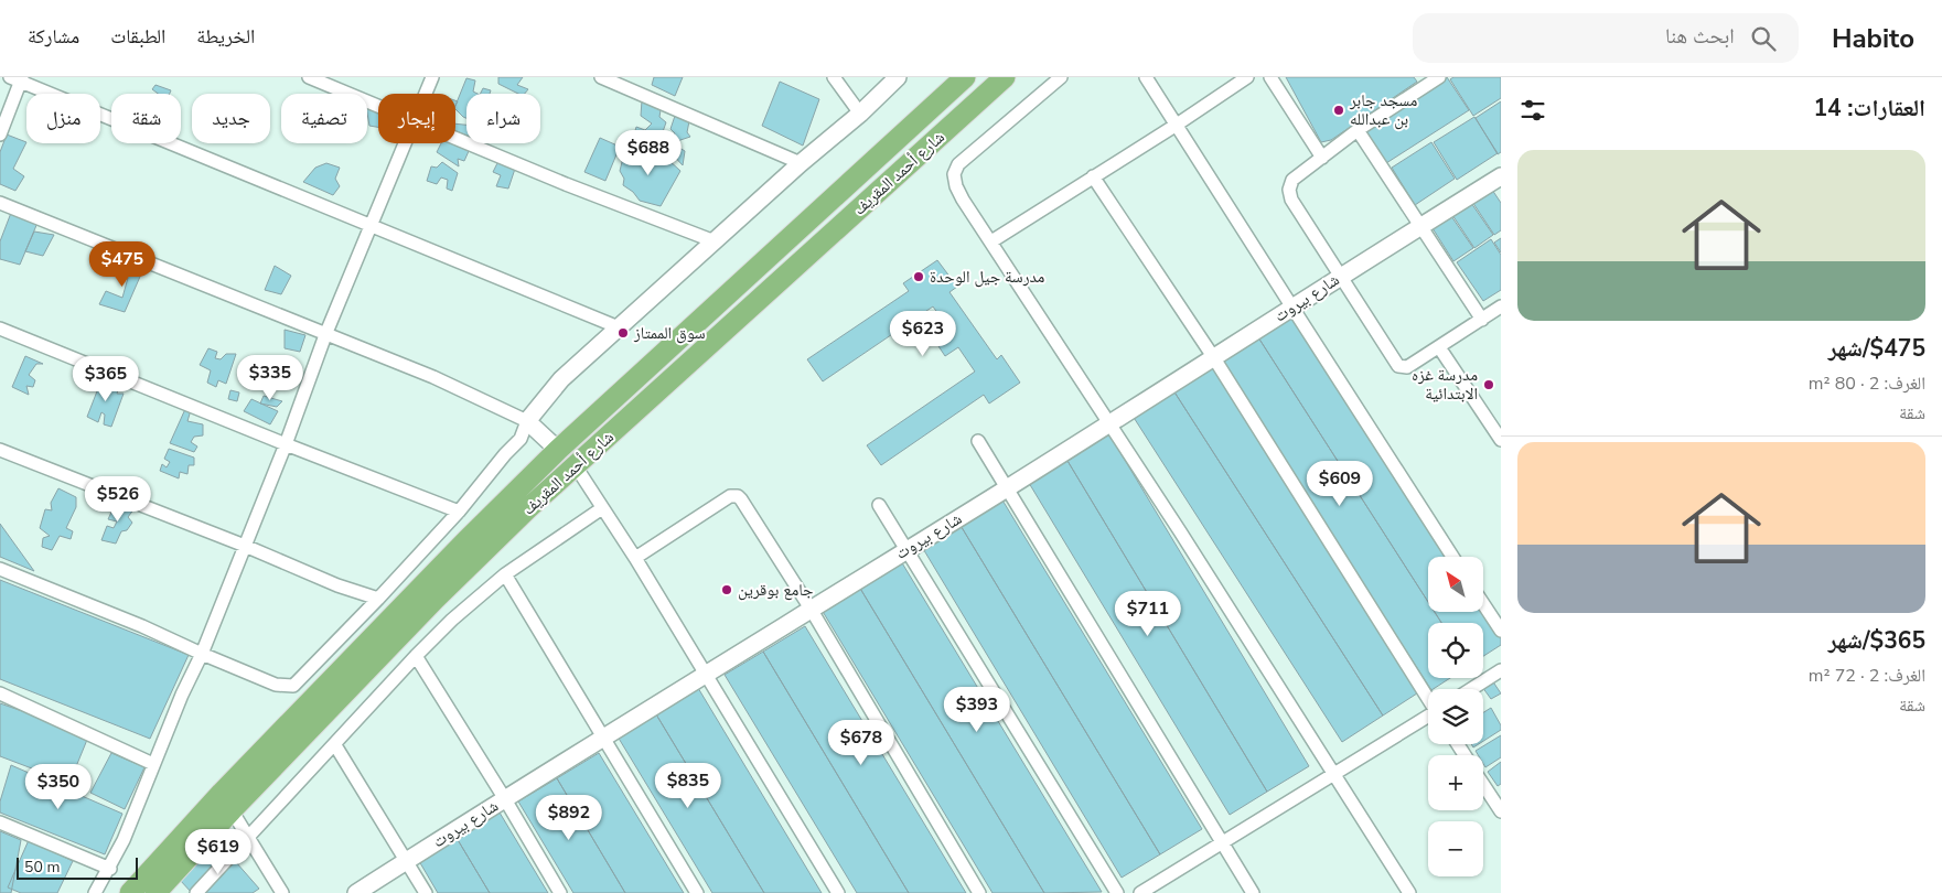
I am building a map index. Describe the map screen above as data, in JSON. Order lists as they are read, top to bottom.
{
  "streets": {
    "highway": ["شارع أحمد المقريف"],
    "street": ["شارع بيروت"]
  },
  "places": [
    "مسجد جابر بن عبدالله",
    "مدرسة جيل الوحدة",
    "سوق الممتاز",
    "مدرسة غزه الابتدائية",
    "جامع بوقرين"
  ],
  "scale_bar": "50 m",
  "north": "top left",
  "page": {
    "header": "Habito",
    "search": "ابحث هنا",
    "nav": ["الخريطة", "الطبقات", "مشاركة"],
    "heading": "العقارات: 14",
    "chip": [
      "شراء",
      "إيجار",
      "تصفية",
      "جديد",
      "شقة",
      "منزل"
    ],
    "price": [
      "$688",
      "$475",
      "$623",
      "$335",
      "$365",
      "$609",
      "$526",
      "$711",
      "$393",
      "$678",
      "$835",
      "$350",
      "$892",
      "$619"
    ],
    "list": [
      {
        "name": "$475/شهر",
        "note": "الغرف: 2 · 80 m² · شقة"
      },
      {
        "name": "$365/شهر",
        "note": "الغرف: 2 · 72 m² · شقة"
      }
    ],
    "map_buttons": ["+", "−"],
    "scale": "50 m"
  }
}
